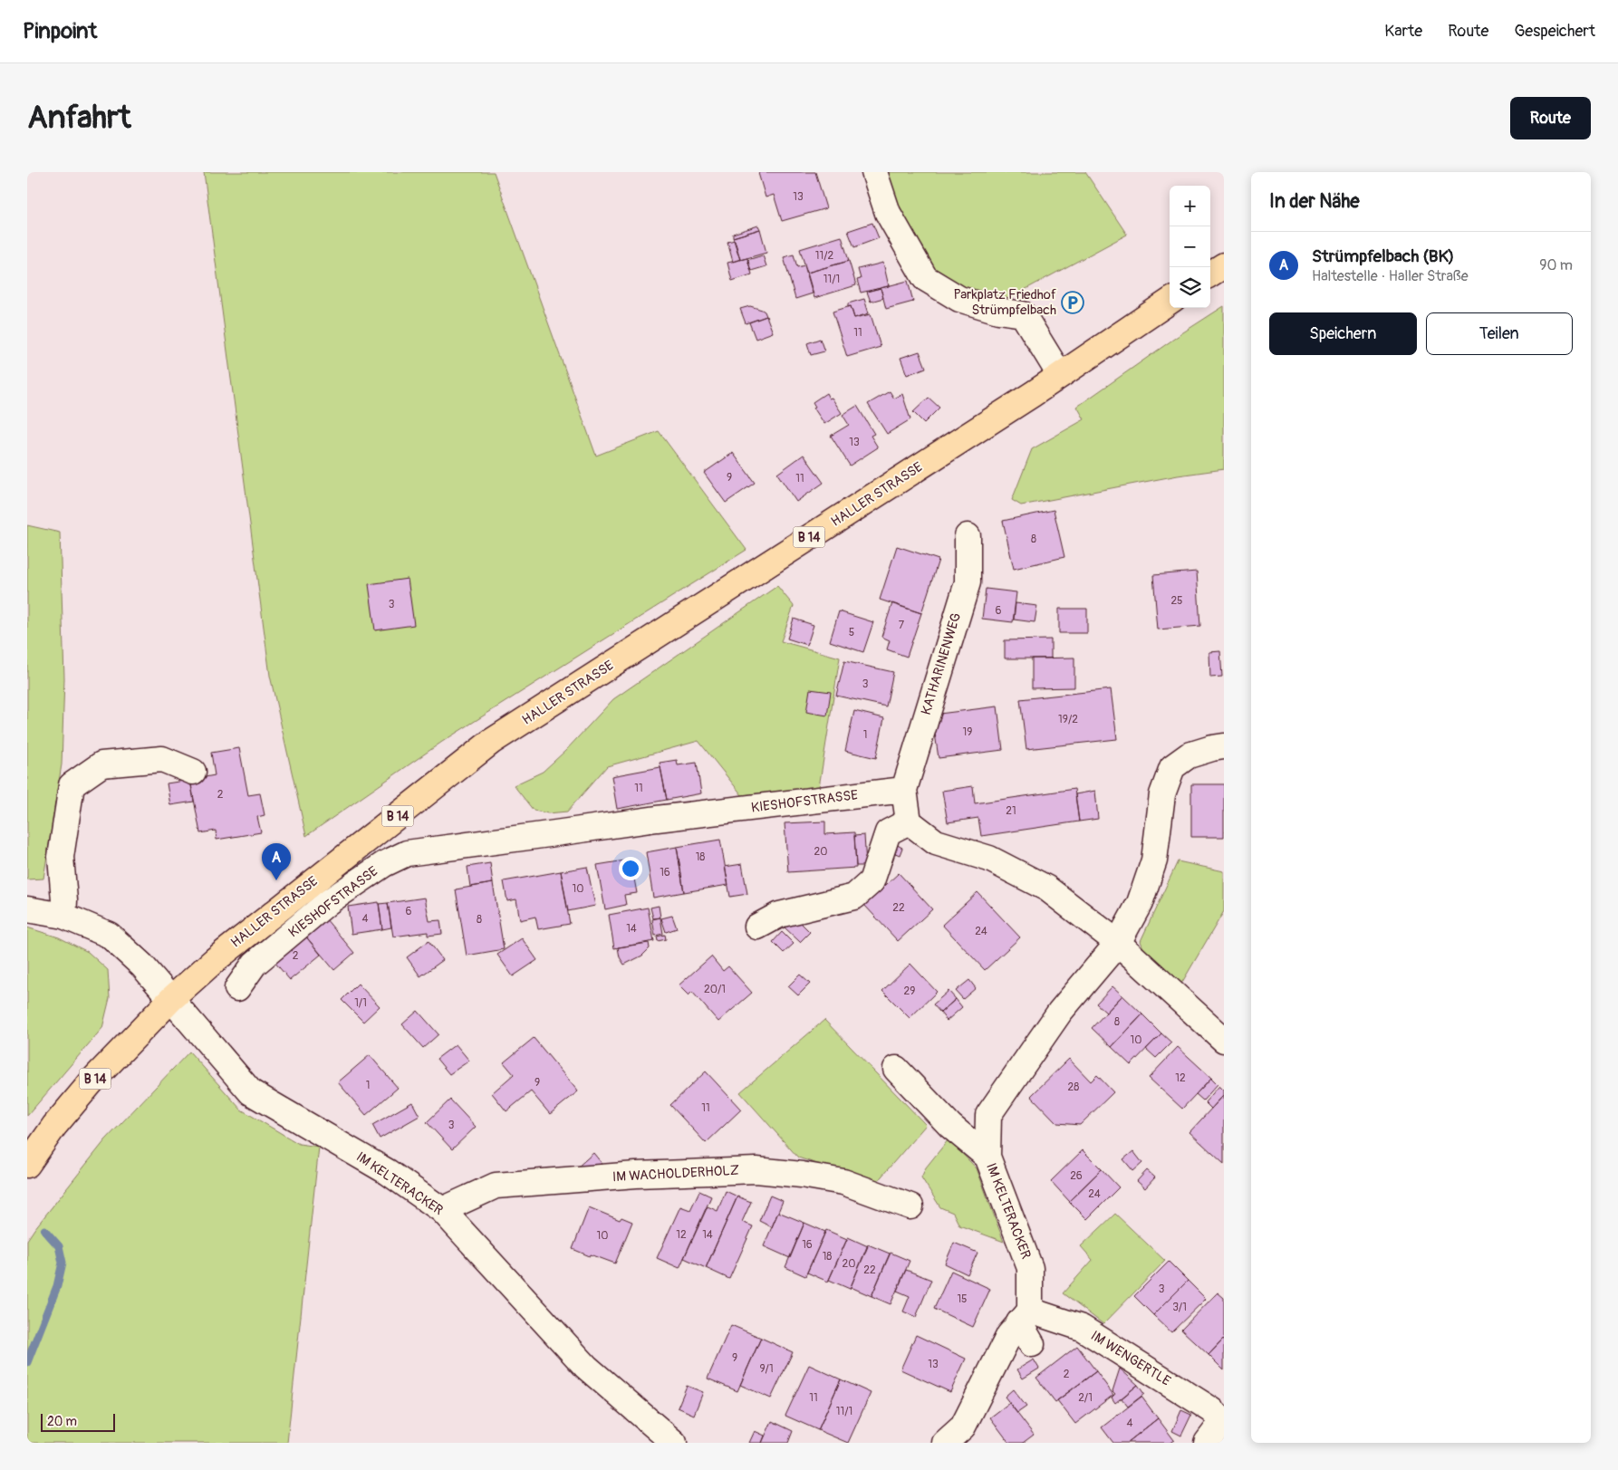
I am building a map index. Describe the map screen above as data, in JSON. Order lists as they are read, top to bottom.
{
  "streets": {
    "main road": ["HALLER STRASSE", "B 14"],
    "street": [
      "KATHARINENWEG",
      "KIESHOFSTRASSE",
      "IM WACHOLDERHOLZ",
      "IM KELTERACKER",
      "IM WENGERTLE"
    ]
  },
  "crossings": [
    ["HALLER STRASSE", "IM KELTERACKER"],
    ["KATHARINENWEG", "KIESHOFSTRASSE"],
    ["IM WACHOLDERHOLZ", "IM KELTERACKER"],
    ["IM KELTERACKER", "IM WENGERTLE"]
  ],
  "places": {
    "parking": ["Parkplatz Friedhof Strümpfelbach"]
  },
  "house_numbers": [
    "13",
    "11/2",
    "11/1",
    "11",
    "13",
    "9",
    "11",
    "8",
    "25",
    "3",
    "6",
    "7",
    "5",
    "3",
    "19/2",
    "19",
    "1",
    "11",
    "2",
    "21",
    "20",
    "18",
    "16",
    "10",
    "22",
    "6",
    "4",
    "8",
    "14",
    "24",
    "2",
    "20/1",
    "29",
    "1/1",
    "8",
    "10",
    "12",
    "9",
    "1",
    "28",
    "11",
    "3",
    "26",
    "24",
    "12",
    "14",
    "10",
    "16",
    "18",
    "20",
    "22",
    "3",
    "15",
    "3/1",
    "9",
    "13",
    "9/1",
    "2",
    "11",
    "2/1",
    "11/1",
    "4"
  ],
  "scale_bar": "20 m",
  "page": {
    "header": "Pinpoint",
    "nav": ["Karte", "Route", "Gespeichert"],
    "buttons": [
      "Route",
      ["Speichern", "Teilen"]
    ],
    "title": "Anfahrt",
    "heading": "In der Nähe",
    "map_buttons": ["+", "−"],
    "list": [
      {
        "mark": "A",
        "name": "Strümpfelbach (BK)",
        "note": "Haltestelle · Haller Straße",
        "value": "90 m"
      }
    ],
    "pins": "A",
    "scale": "20 m"
  }
}
